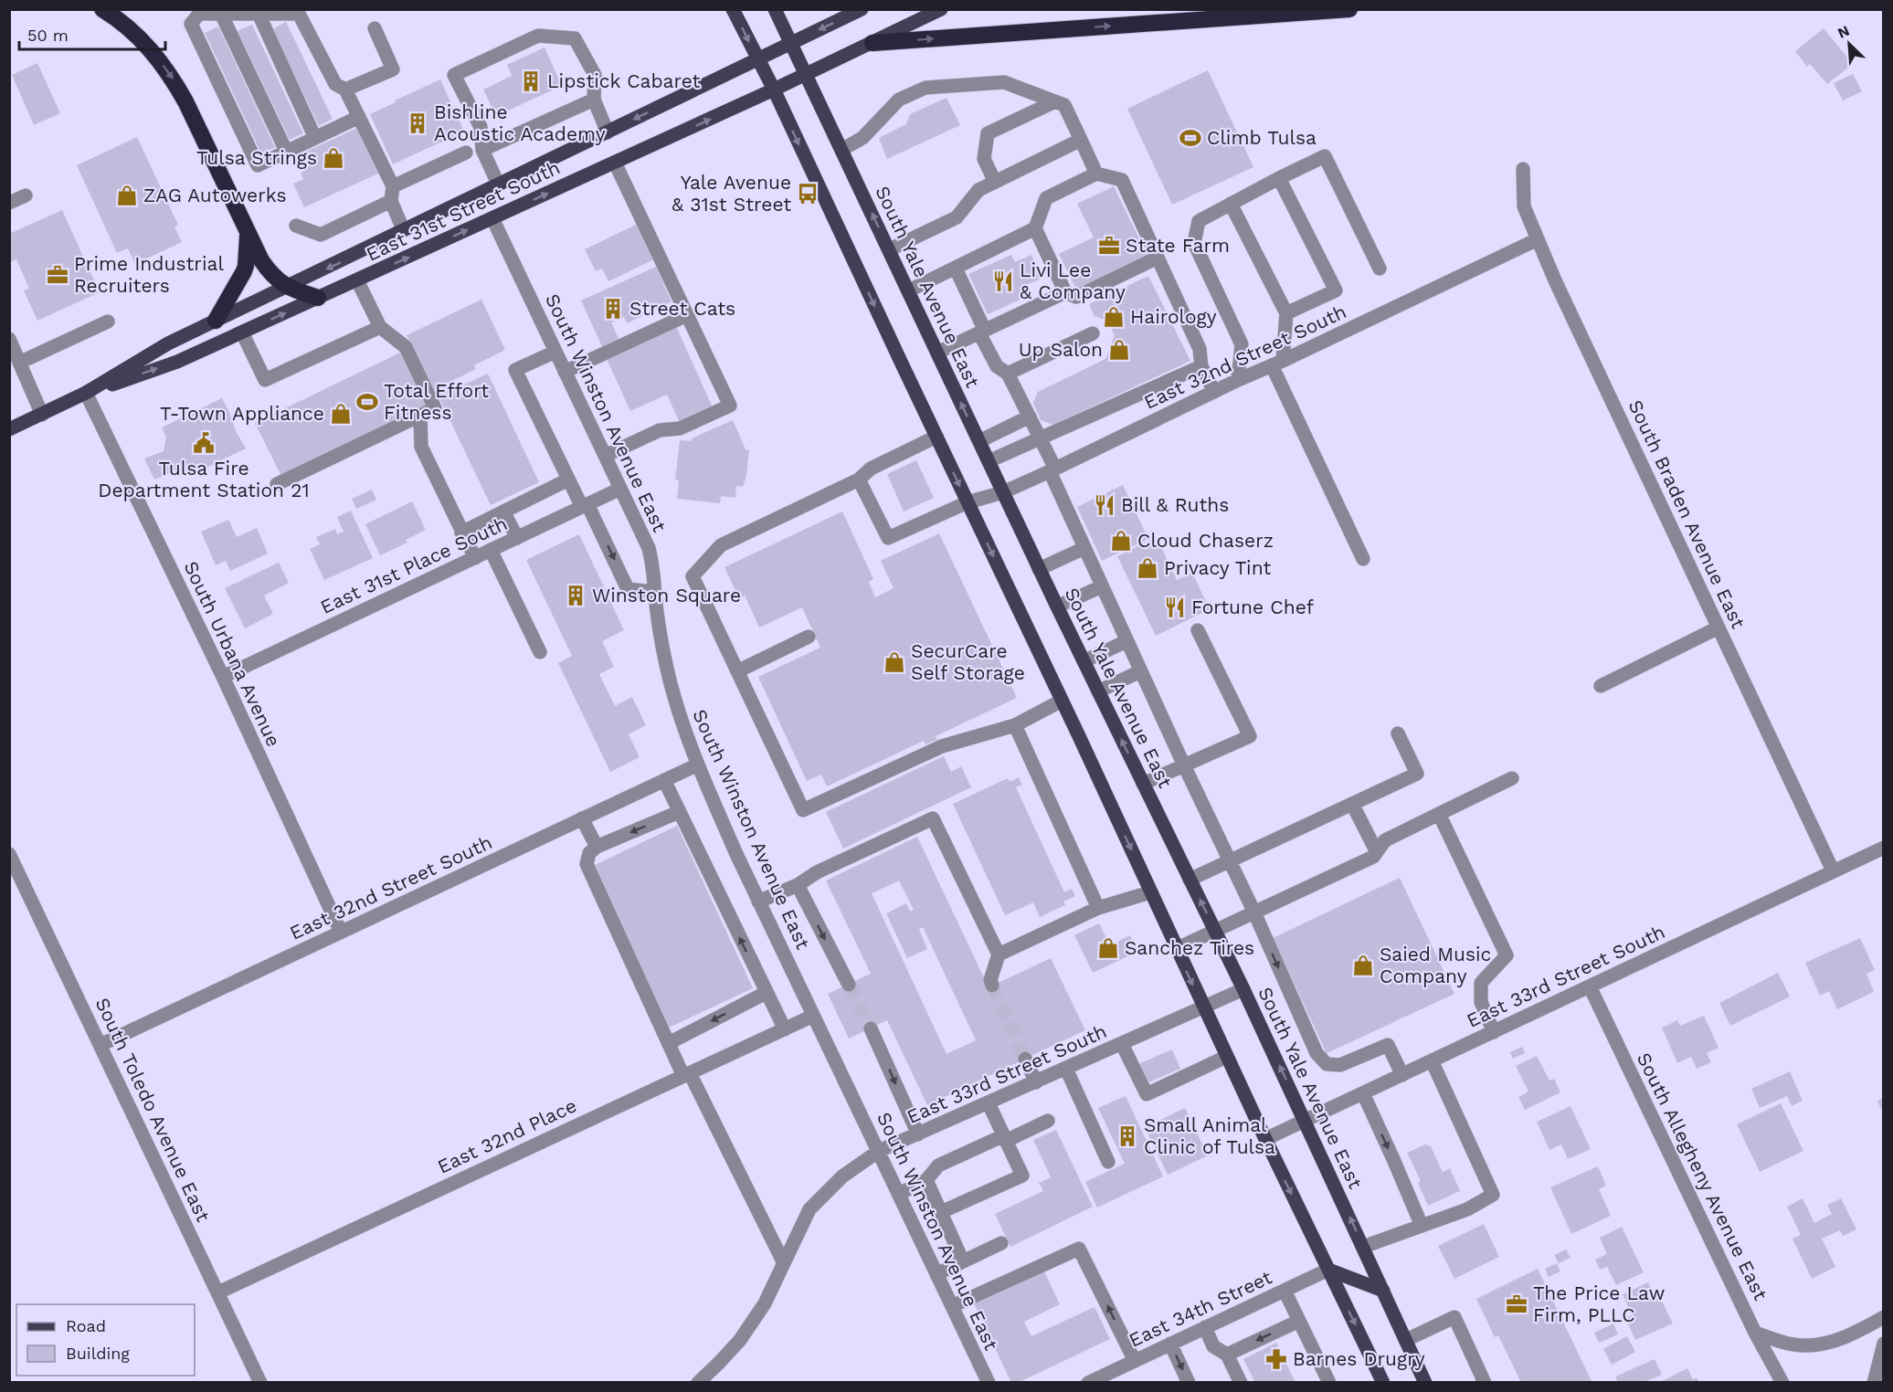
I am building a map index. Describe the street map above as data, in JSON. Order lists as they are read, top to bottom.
{
  "streets": {
    "main road": ["East 31st Street South", "South Yale Avenue East"],
    "street": [
      "East 32nd Street South",
      "South Winston Avenue East",
      "South Braden Avenue East",
      "East 31st Place South",
      "South Urbana Avenue",
      "East 33rd Street South",
      "South Toledo Avenue East",
      "East 32nd Place",
      "South Allegheny Avenue East",
      "East 34th Street"
    ]
  },
  "crossings": [
    ["East 31st Street South", "South Yale Avenue East"],
    ["East 31st Street South", "South Winston Avenue East"],
    ["East 31st Street South", "South Urbana Avenue"],
    ["South Yale Avenue East", "East 32nd Street South"],
    ["South Yale Avenue East", "East 33rd Street South"],
    ["East 32nd Street South", "South Winston Avenue East"],
    ["East 32nd Street South", "South Braden Avenue East"],
    ["East 32nd Street South", "South Urbana Avenue"],
    ["East 32nd Street South", "South Toledo Avenue East"],
    ["South Winston Avenue East", "East 31st Place South"],
    ["South Winston Avenue East", "East 33rd Street South"],
    ["South Winston Avenue East", "East 32nd Place"],
    ["South Braden Avenue East", "East 33rd Street South"],
    ["East 31st Place South", "South Urbana Avenue"],
    ["East 33rd Street South", "South Allegheny Avenue East"],
    ["South Toledo Avenue East", "East 32nd Place"]
  ],
  "places": {
    "building": [
      "Lipstick Cabaret",
      "Bishline Acoustic Academy",
      "Street Cats",
      "Winston Square",
      "Small Animal Clinic of Tulsa"
    ],
    "sports": ["Climb Tulsa", "Total Effort Fitness"],
    "shop": [
      "Tulsa Strings",
      "ZAG Autowerks",
      "Hairology",
      "Up Salon",
      "T-Town Appliance",
      "Cloud Chaserz",
      "Privacy Tint",
      "SecurCare Self Storage",
      "Sanchez Tires",
      "Saied Music Company"
    ],
    "bus stop": ["Yale Avenue & 31st Street"],
    "office": ["State Farm", "Prime Industrial Recruiters", "The Price Law Firm, PLLC"],
    "restaurant": ["Livi Lee & Company", "Bill & Ruths", "Fortune Chef"],
    "public building": ["Tulsa Fire Department Station 21"],
    "pharmacy": ["Barnes Drugry"]
  },
  "legend": ["Road", "Building"],
  "scale_bar": "50 m",
  "north": "top left"
}
